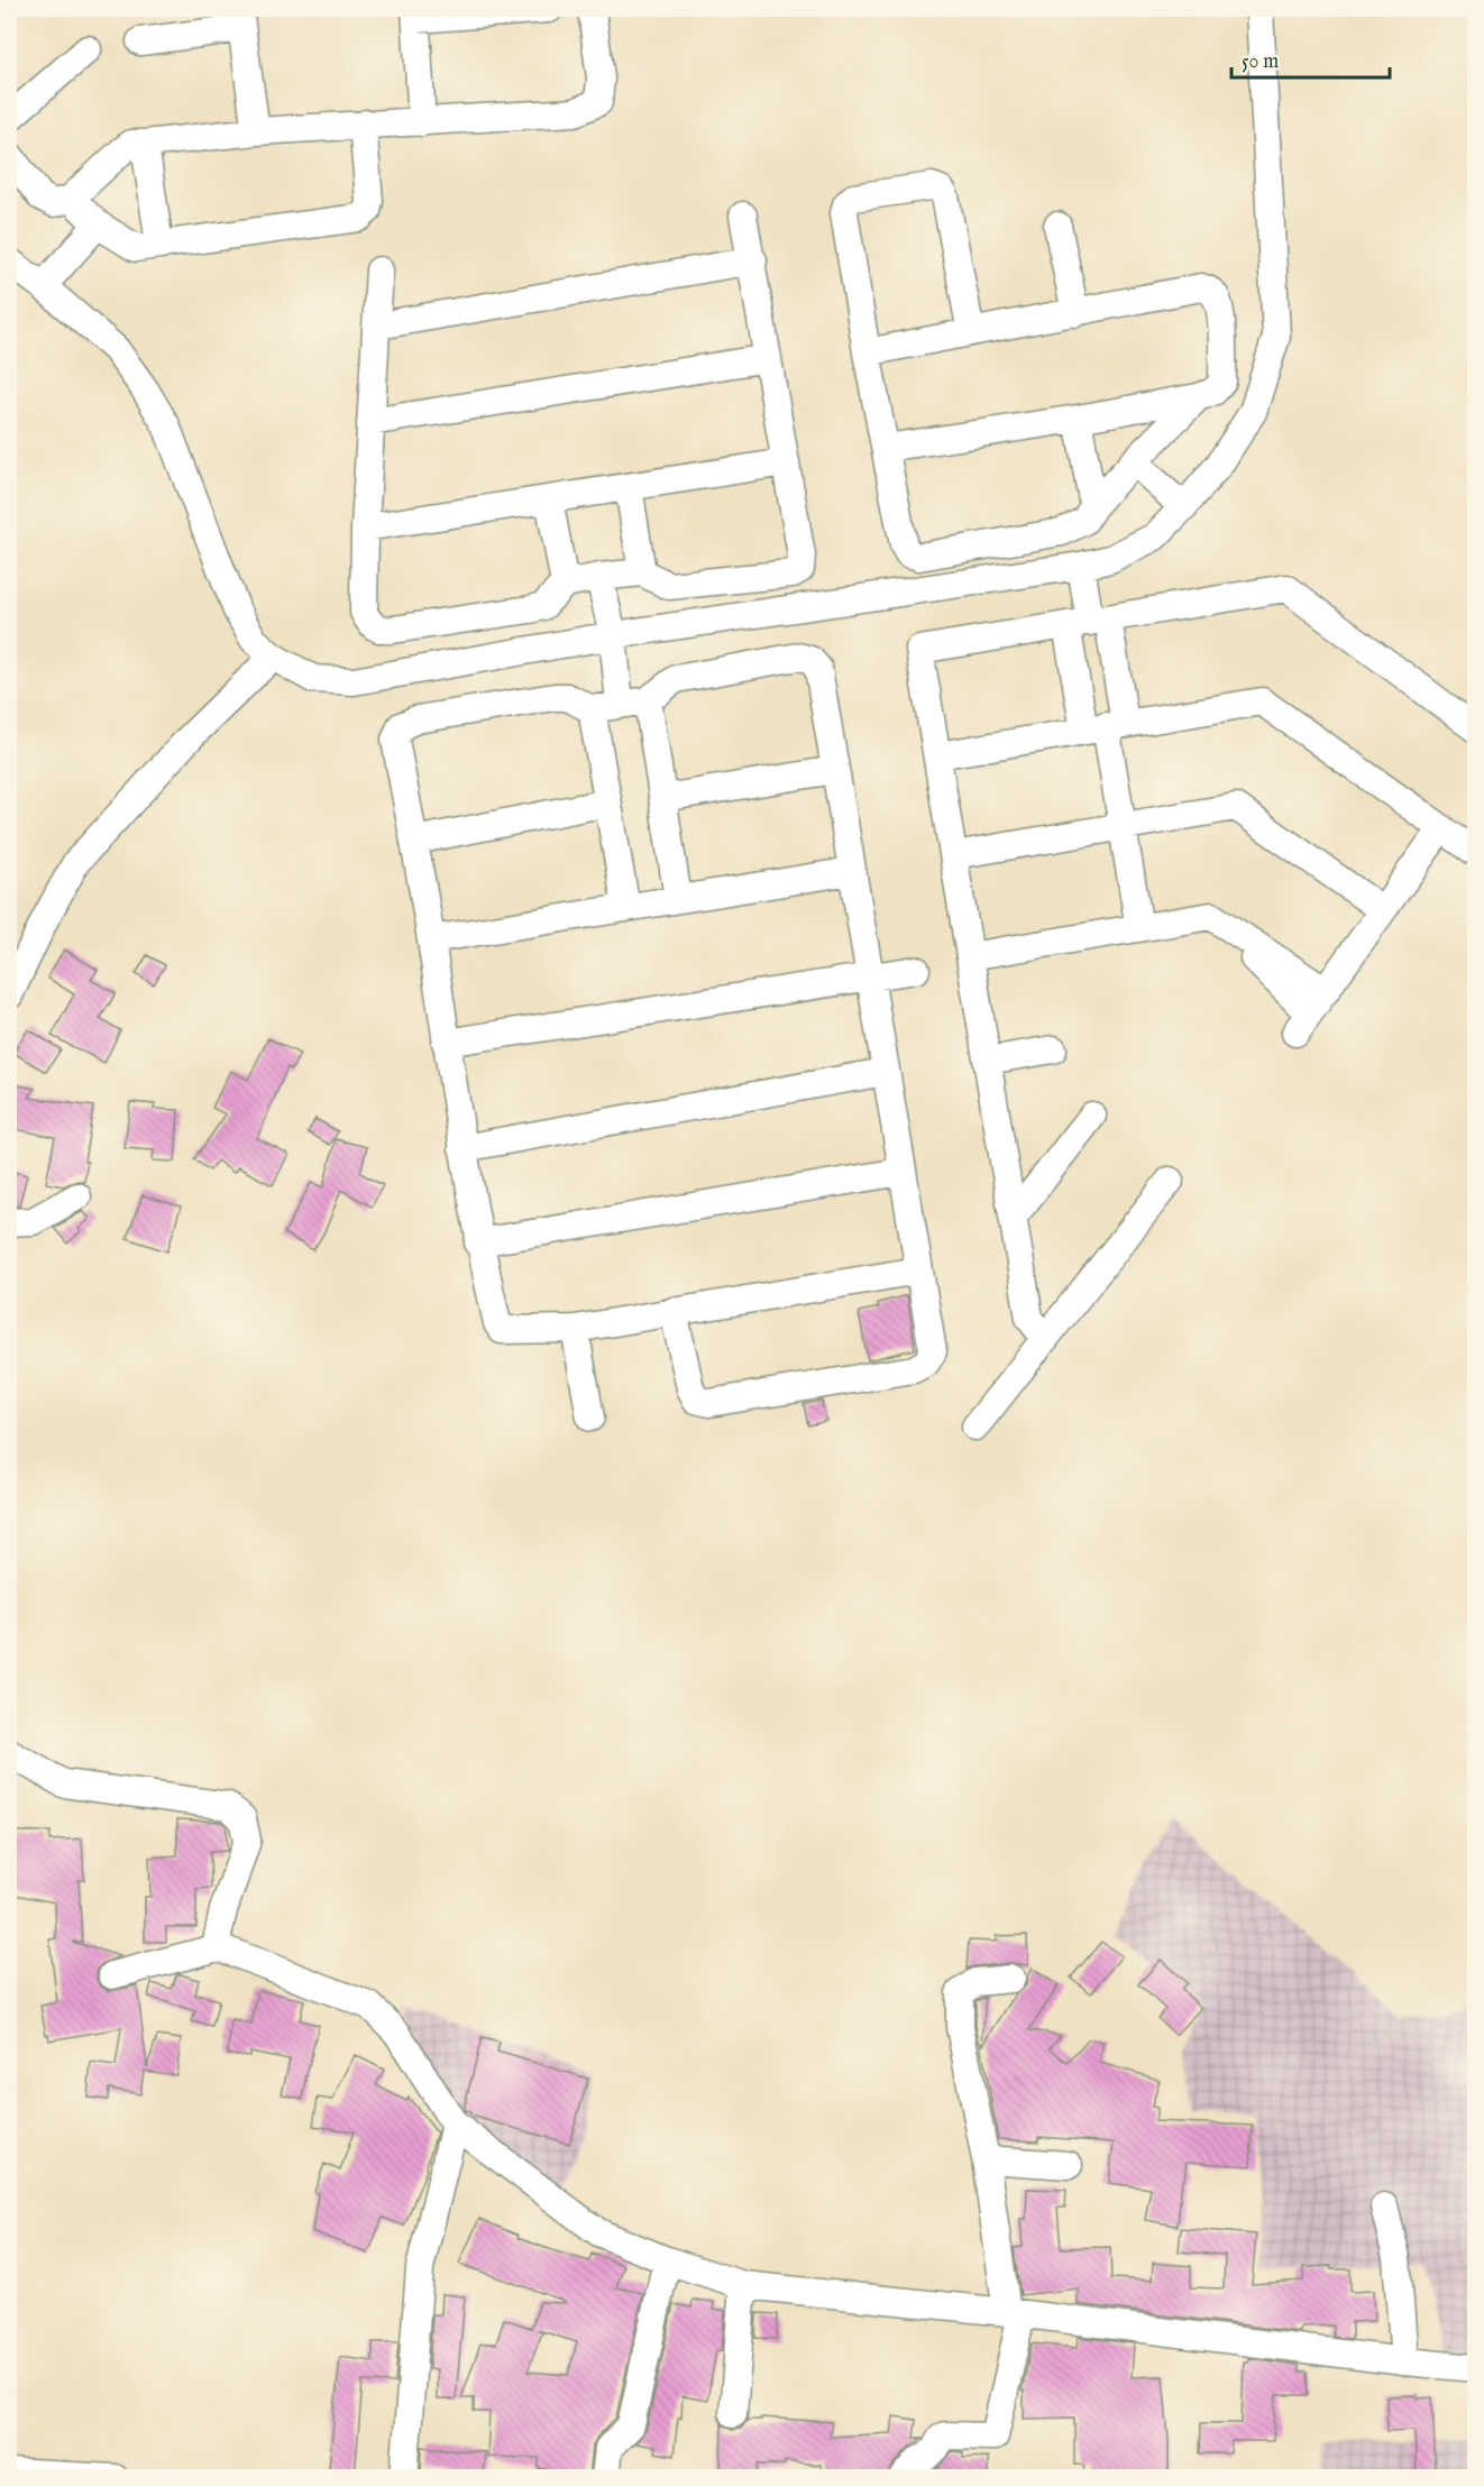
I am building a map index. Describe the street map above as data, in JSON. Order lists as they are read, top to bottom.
{
  "scale_bar": "50 m"
}
